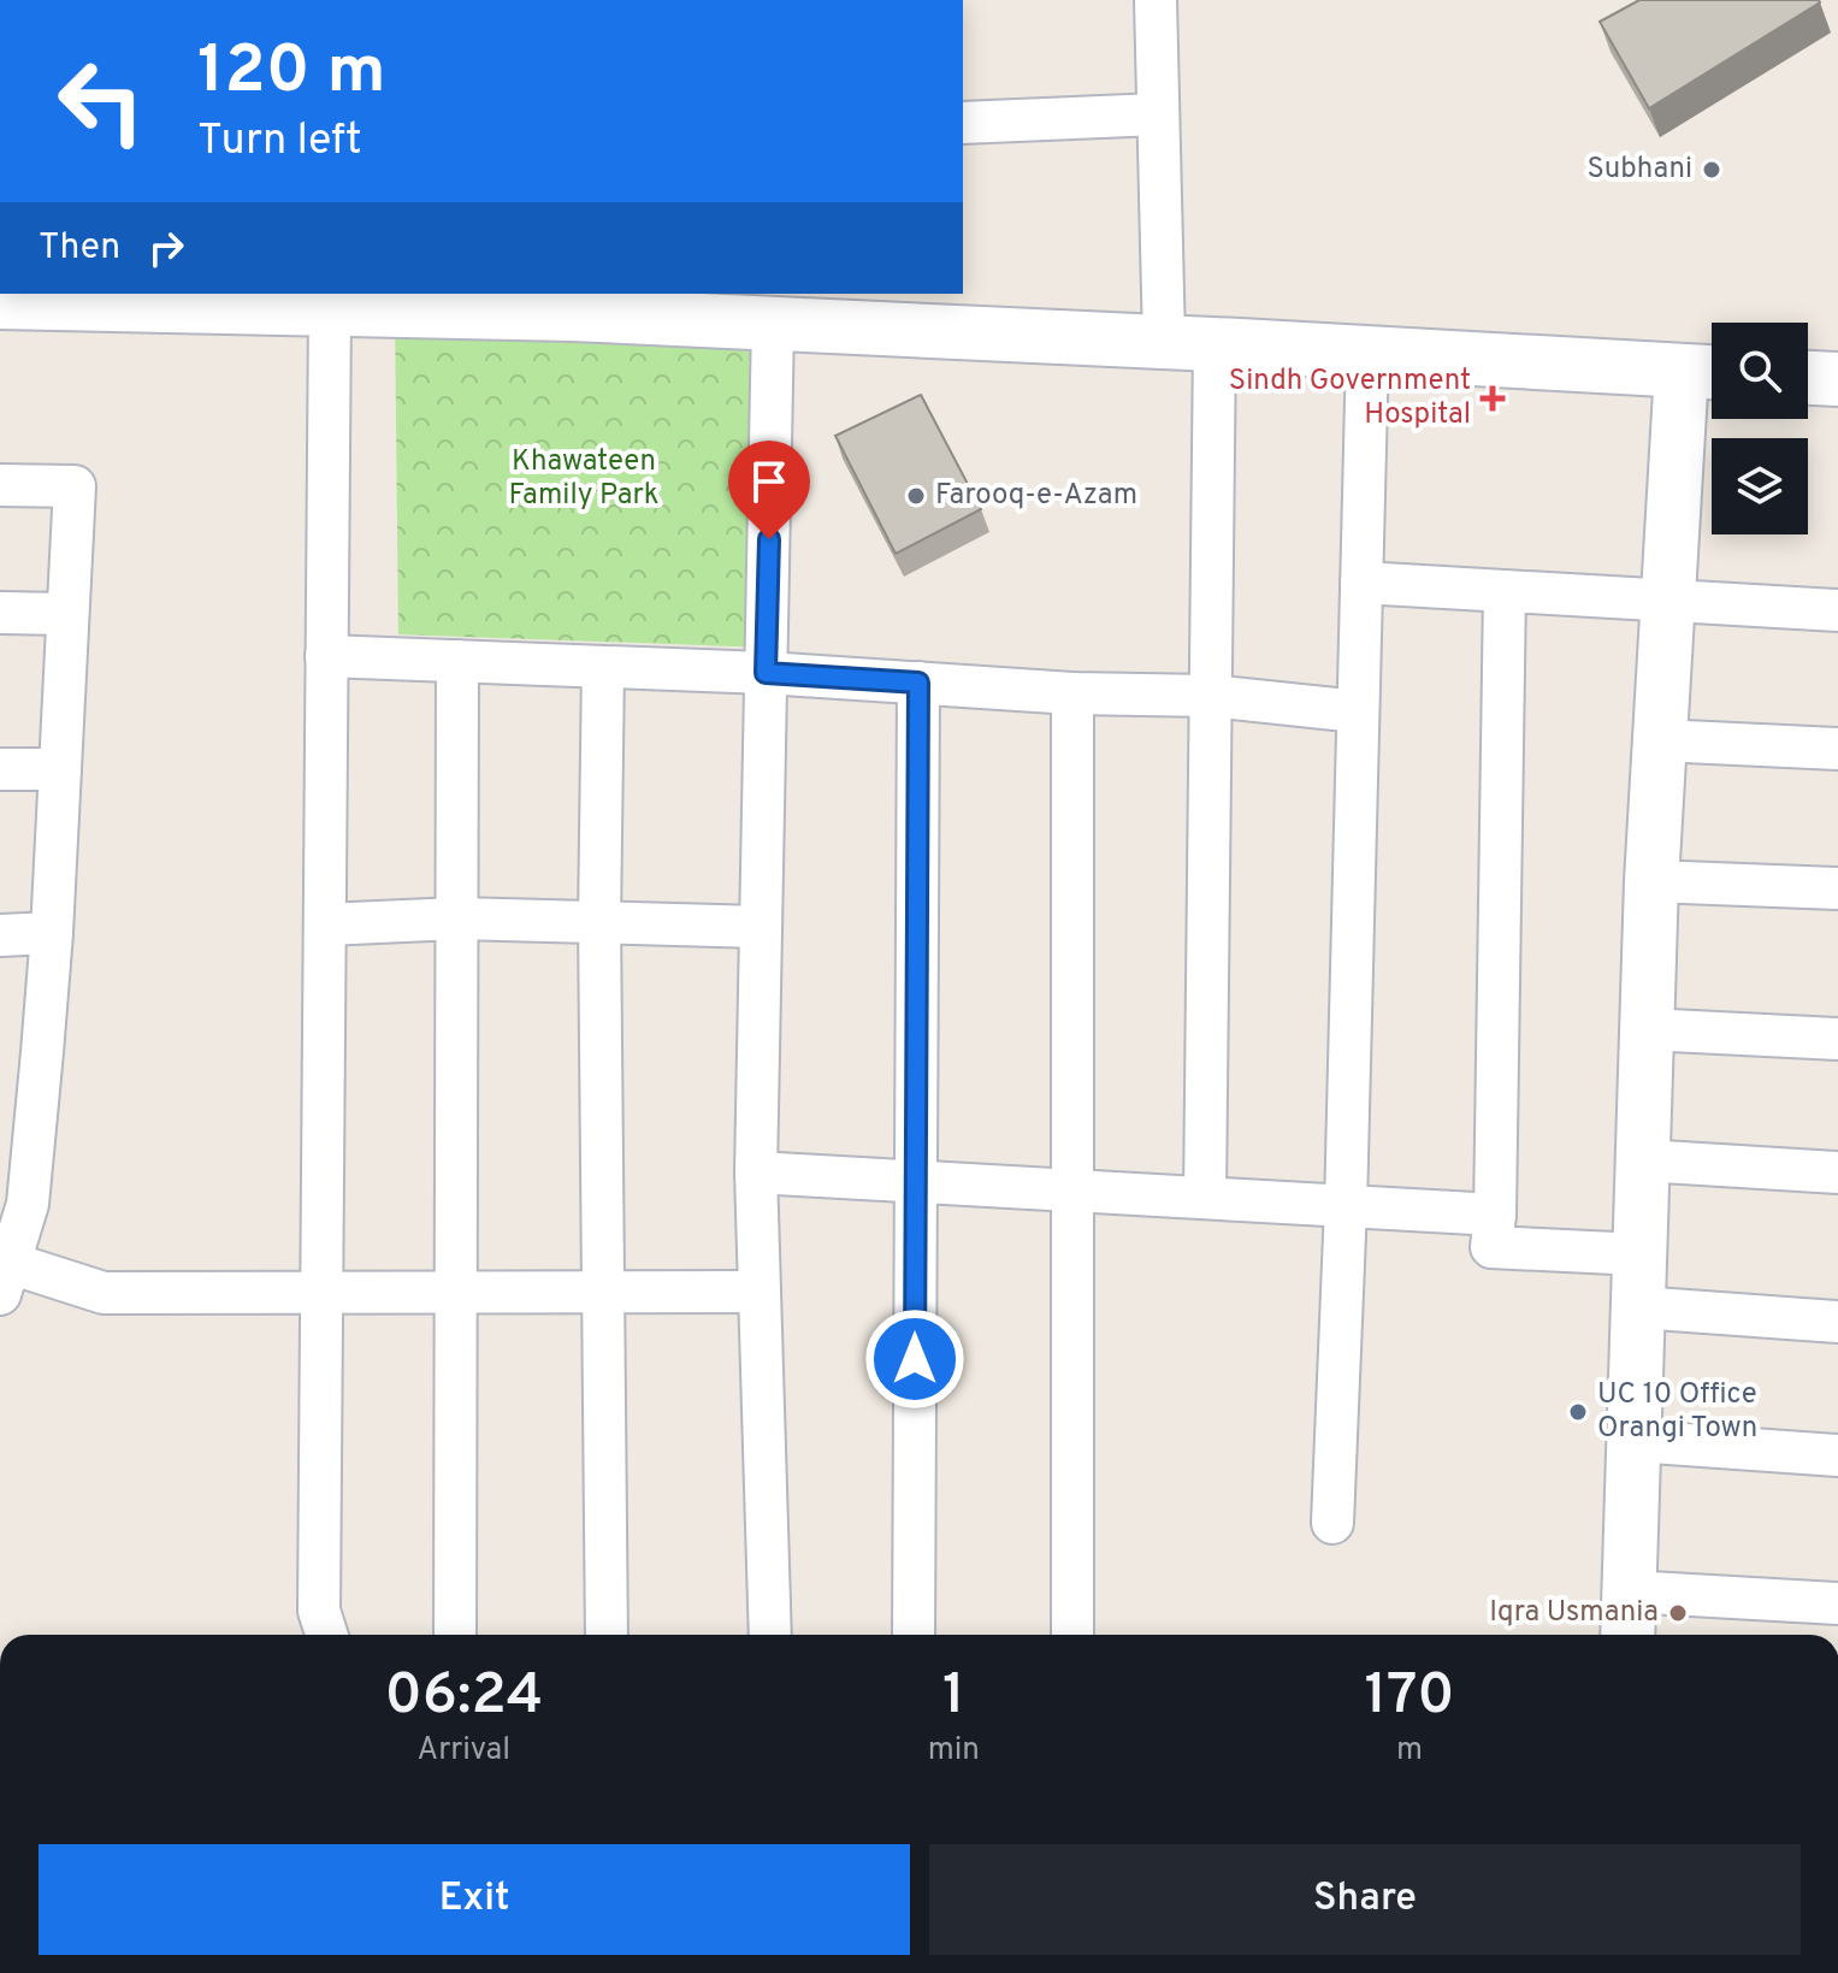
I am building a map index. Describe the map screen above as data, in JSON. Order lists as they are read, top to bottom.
{
  "parks": ["Khawateen Family Park"],
  "places": {
    "other": [
      "Subhani",
      "Farooq-e-Azam",
      "UC 10 Office Orangi Town",
      "Iqra Usmania"
    ],
    "health": ["Sindh Government Hospital"]
  },
  "page": {
    "turn": ["120 m", "Turn left"],
    "then": "Then",
    "eta": [
      "06:24",
      "Arrival",
      "1",
      "min",
      "170",
      "m"
    ],
    "buttons": ["Exit", "Share"]
  }
}
